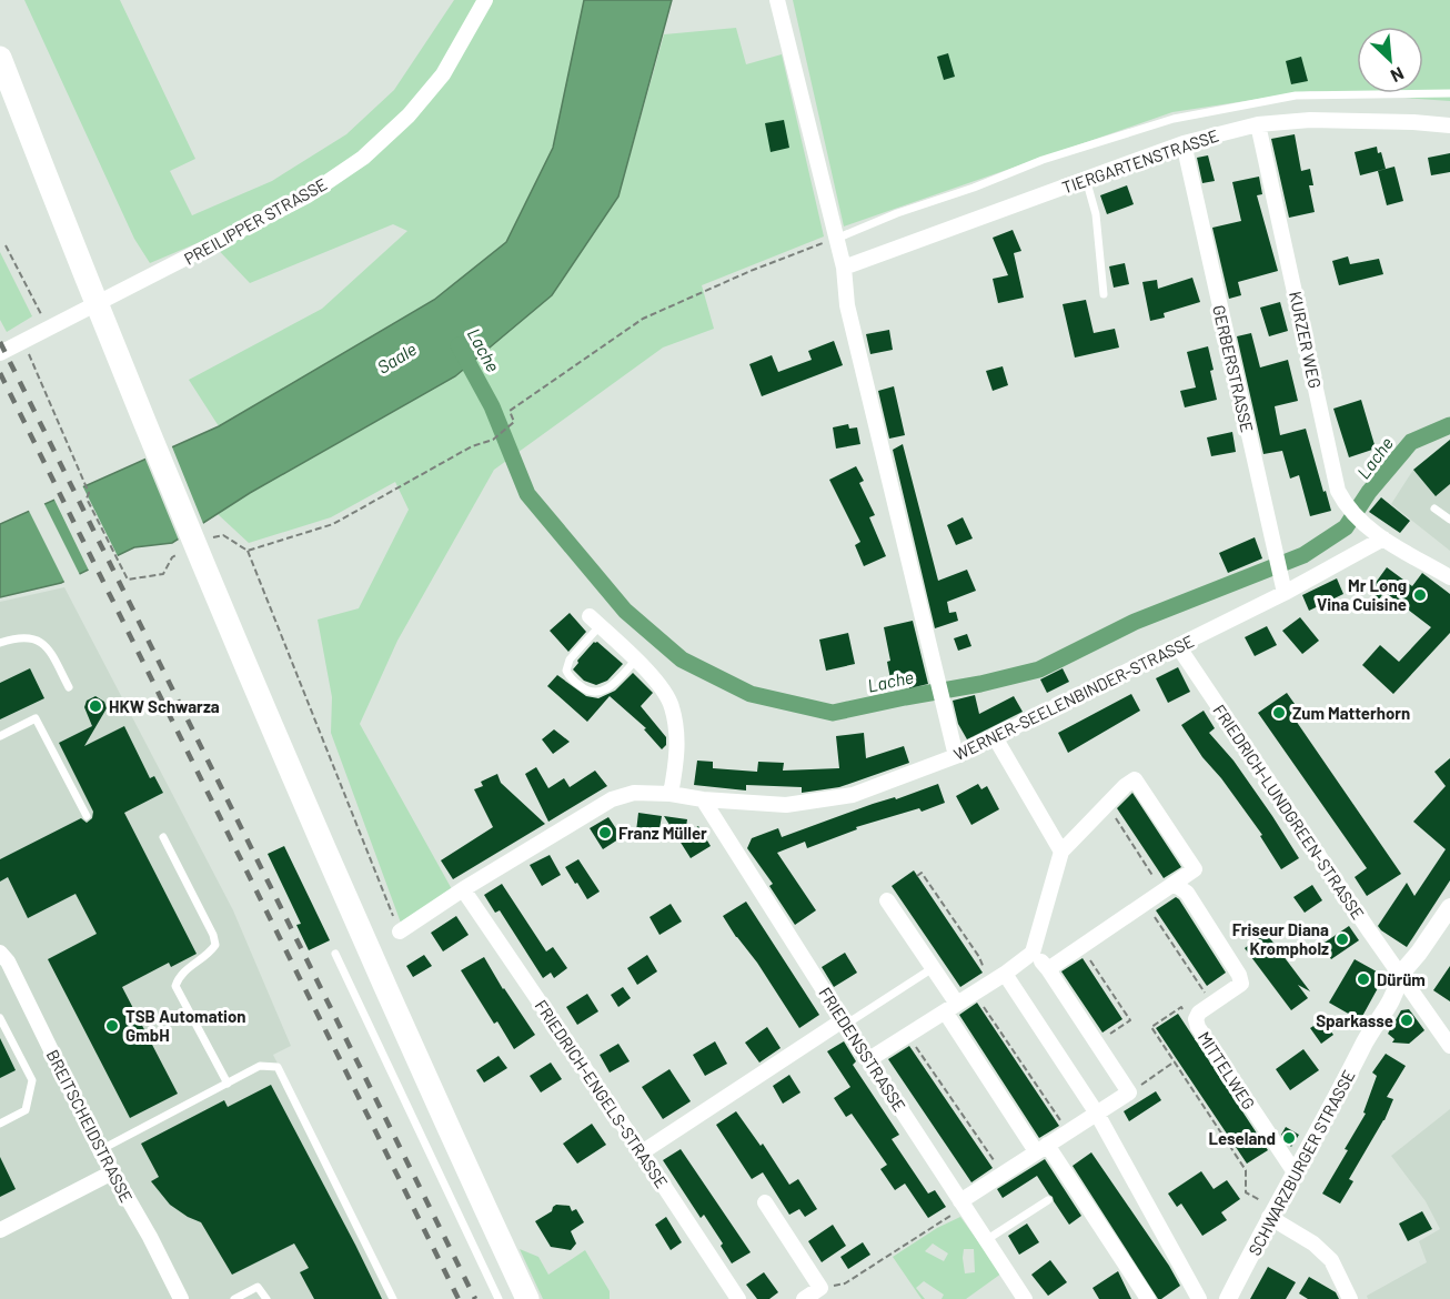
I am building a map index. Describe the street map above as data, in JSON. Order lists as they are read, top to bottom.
{
  "streets": {
    "street": [
      "TIERGARTENSTRASSE",
      "PREILIPPER STRASSE",
      "KURZER WEG",
      "GERBERSTRASSE",
      "WERNER-SEELENBINDER-STRASSE",
      "FRIEDRICH-LUNDGREEN-STRASSE",
      "FRIEDENSSTRASSE",
      "MITTELWEG",
      "FRIEDRICH-ENGELS-STRASSE",
      "BREITSCHEIDSTRASSE",
      "SCHWARZBURGER STRASSE"
    ]
  },
  "crossings": [
    ["TIERGARTENSTRASSE", "KURZER WEG"],
    ["TIERGARTENSTRASSE", "GERBERSTRASSE"],
    ["KURZER WEG", "WERNER-SEELENBINDER-STRASSE"],
    ["GERBERSTRASSE", "WERNER-SEELENBINDER-STRASSE"],
    ["WERNER-SEELENBINDER-STRASSE", "FRIEDRICH-LUNDGREEN-STRASSE"],
    ["WERNER-SEELENBINDER-STRASSE", "FRIEDENSSTRASSE"],
    ["WERNER-SEELENBINDER-STRASSE", "FRIEDRICH-ENGELS-STRASSE"],
    ["FRIEDRICH-LUNDGREEN-STRASSE", "SCHWARZBURGER STRASSE"],
    ["MITTELWEG", "SCHWARZBURGER STRASSE"]
  ],
  "water": ["Lache", "Saale"],
  "places": [
    "Mr Long Vina Cuisine",
    "HKW Schwarza",
    "Zum Matterhorn",
    "Franz Müller",
    "Friseur Diana Krompholz",
    "Dürüm",
    "Sparkasse",
    "TSB Automation GmbH",
    "Leseland"
  ],
  "north": "bottom right"
}
